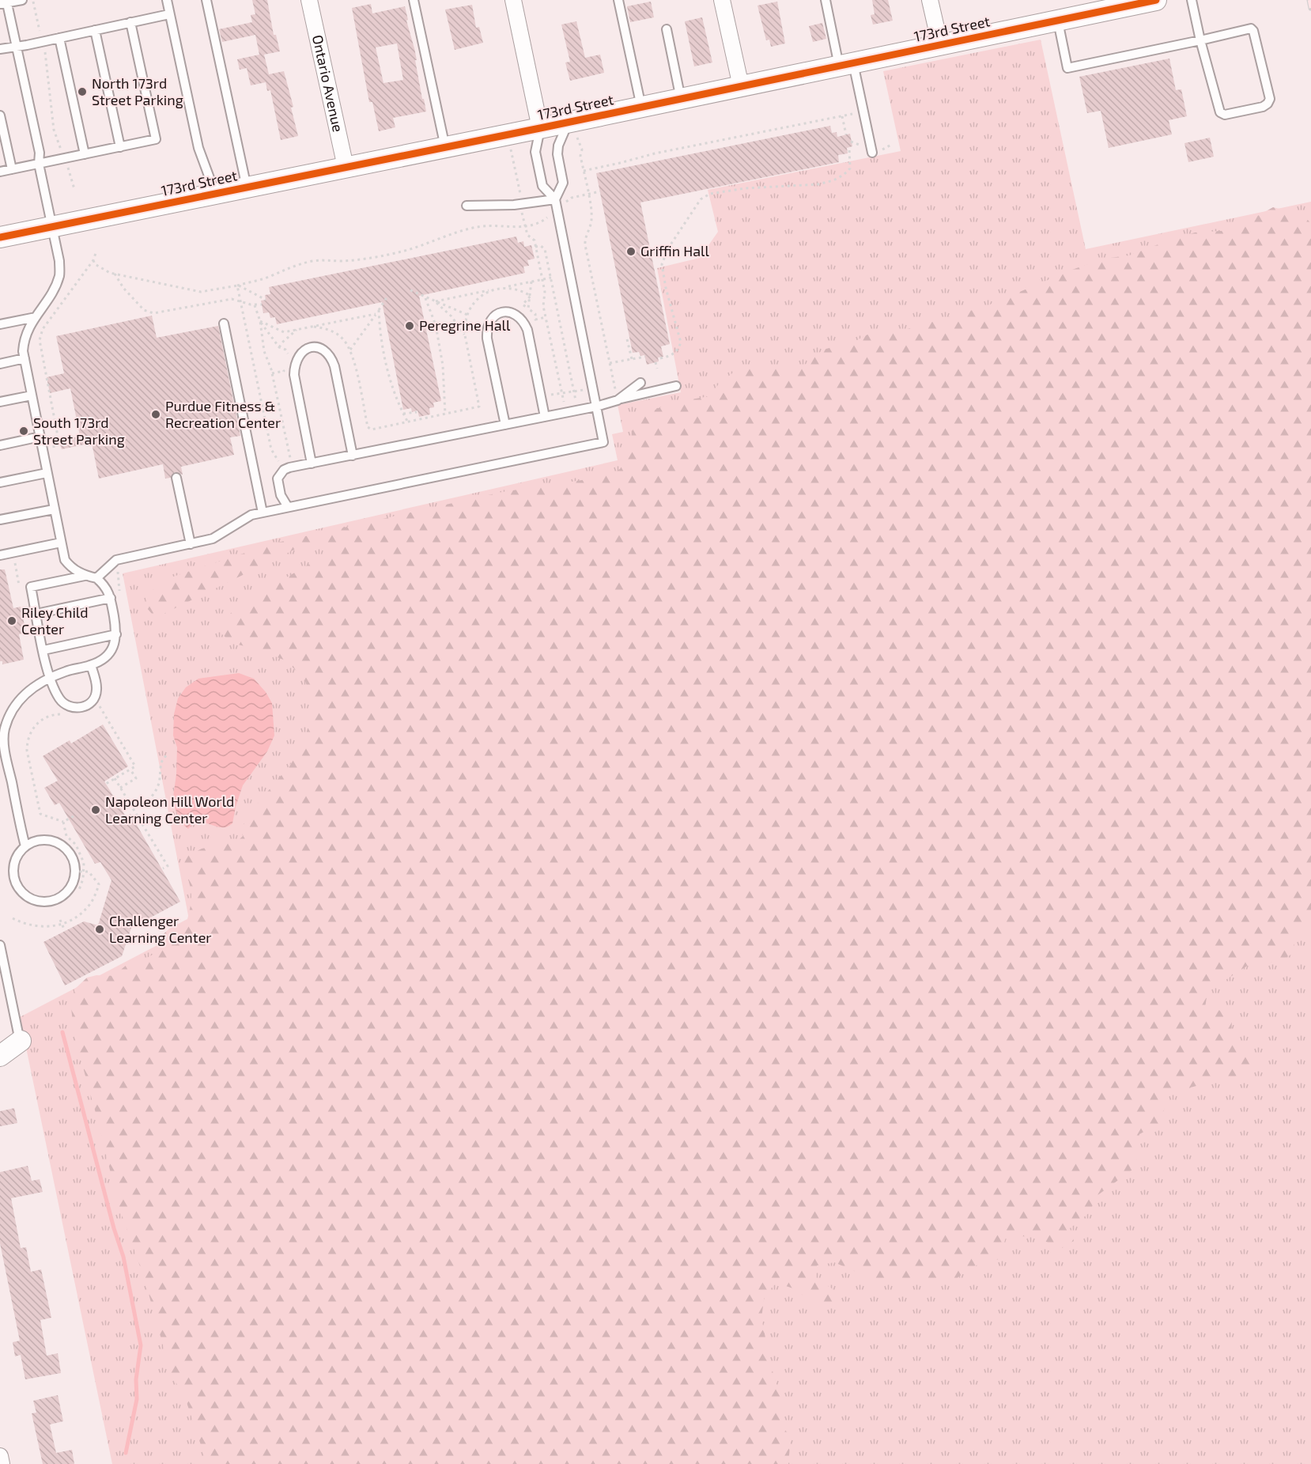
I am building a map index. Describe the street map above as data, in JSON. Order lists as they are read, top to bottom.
{
  "streets": {
    "street": ["173rd Street", "Ontario Avenue"]
  },
  "crossings": [
    ["173rd Street", "Ontario Avenue"]
  ],
  "places": [
    "North 173rd Street Parking",
    "Griffin Hall",
    "Peregrine Hall",
    "Purdue Fitness & Recreation Center",
    "South 173rd Street Parking",
    "Riley Child Center",
    "Napoleon Hill World Learning Center",
    "Challenger Learning Center"
  ]
}
